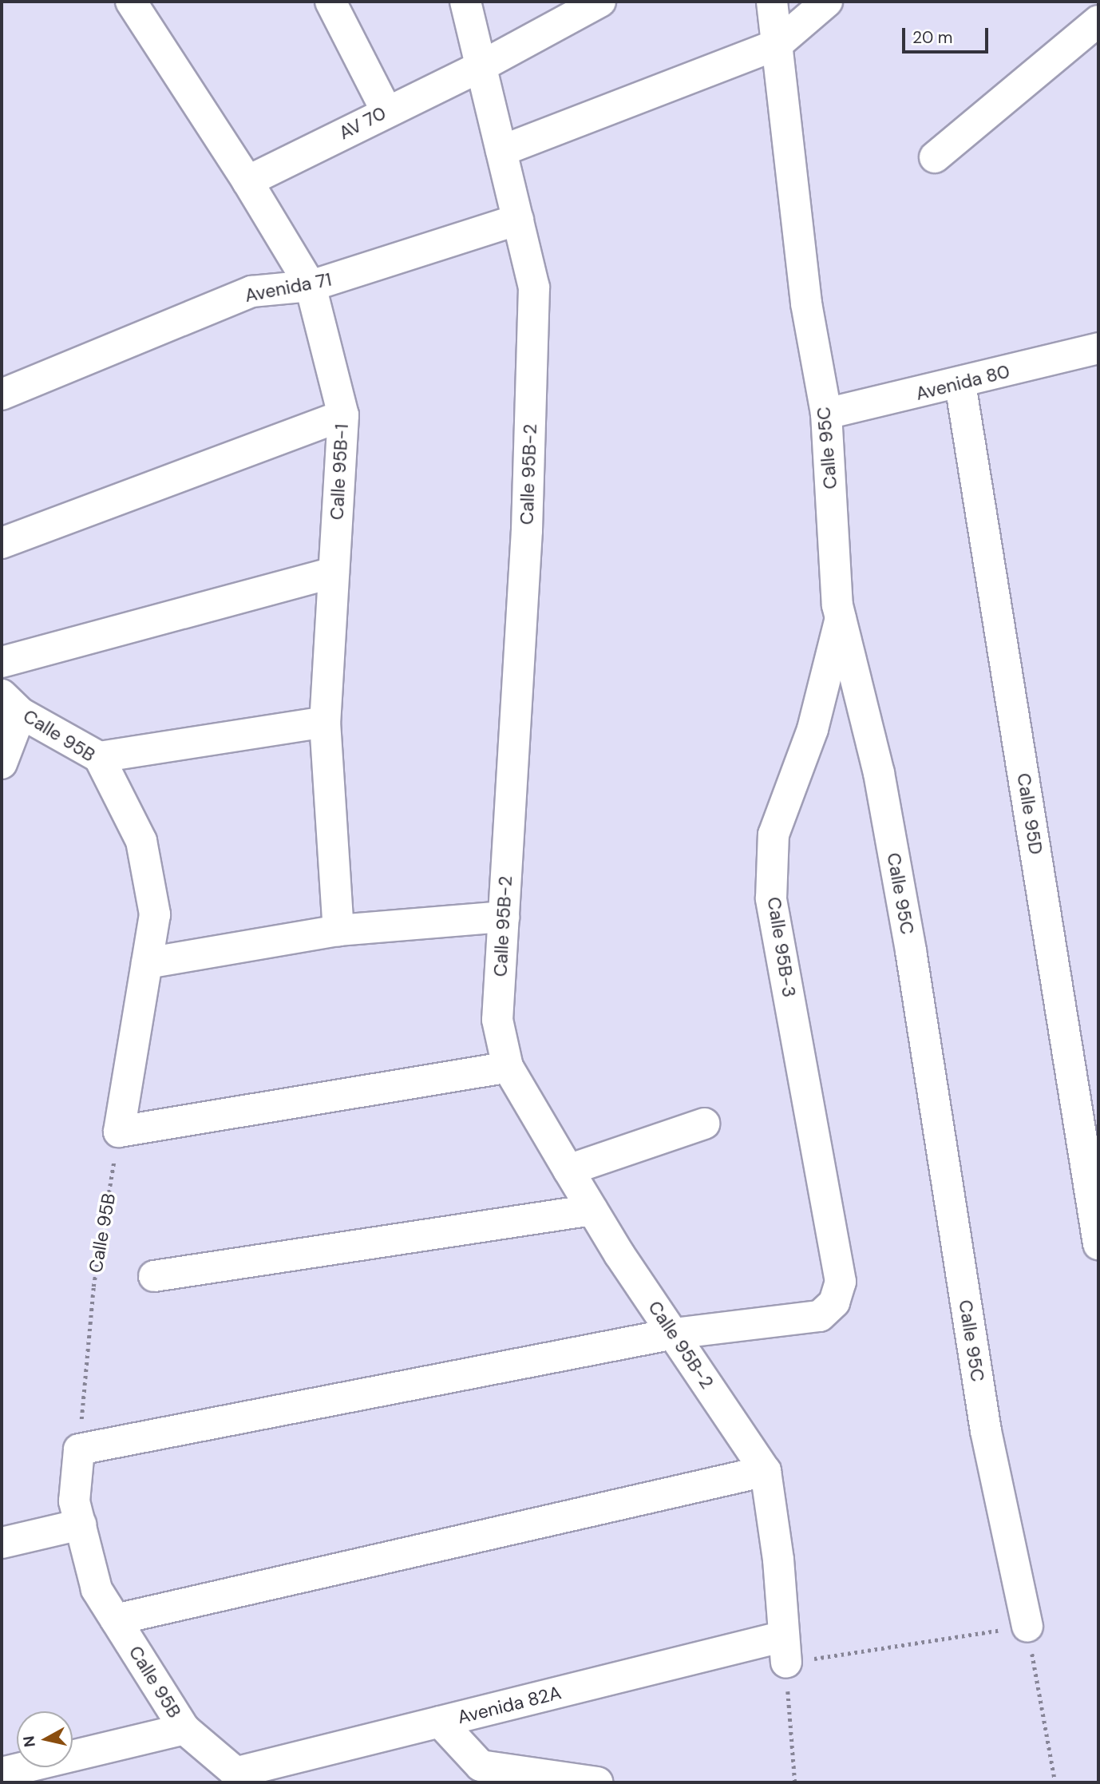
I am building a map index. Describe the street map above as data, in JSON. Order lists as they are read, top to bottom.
{
  "streets": {
    "street": [
      "AV 70",
      "Avenida 71",
      "Avenida 80",
      "Calle 95C",
      "Calle 95B-1",
      "Calle 95B-2",
      "Calle 95B",
      "Calle 95D",
      "Calle 95B-3",
      "Avenida 82A"
    ]
  },
  "crossings": [
    ["AV 70", "Calle 95B-1"],
    ["AV 70", "Calle 95B-2"],
    ["Avenida 71", "Calle 95B-1"],
    ["Avenida 71", "Calle 95B-2"],
    ["Avenida 80", "Calle 95C"],
    ["Avenida 80", "Calle 95D"],
    ["Calle 95C", "Calle 95B-3"],
    ["Calle 95B-2", "Calle 95B-3"],
    ["Calle 95B-2", "Avenida 82A"],
    ["Calle 95B", "Avenida 82A"]
  ],
  "scale_bar": "20 m",
  "north": "left"
}
